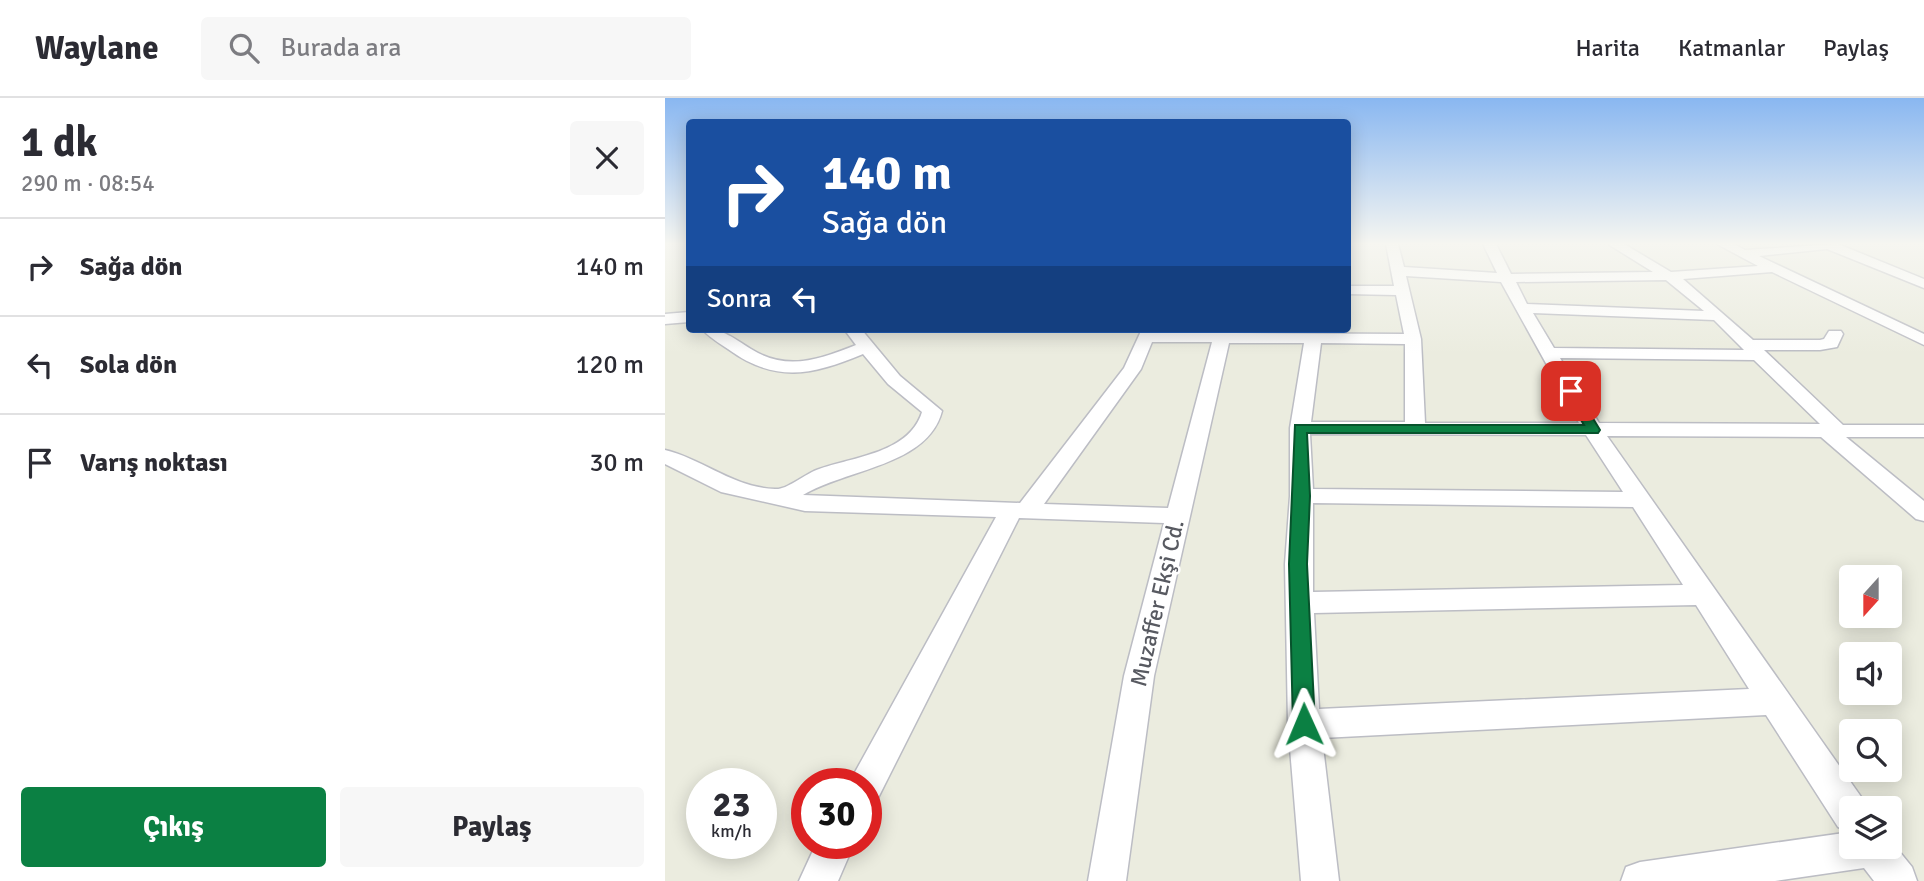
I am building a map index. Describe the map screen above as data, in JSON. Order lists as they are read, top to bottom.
{
  "streets": {
    "street": ["Muzaffer Ekşi Cd."]
  },
  "north": "bottom",
  "page": {
    "header": "Waylane",
    "search": "Burada ara",
    "nav": ["Harita", "Katmanlar", "Paylaş"],
    "heading": ["1 dk", "290 m · 08:54"],
    "turn": ["140 m", "Sağa dön"],
    "list": [
      {
        "name": "Sağa dön",
        "value": "140 m"
      },
      {
        "name": "Sola dön",
        "value": "120 m"
      },
      {
        "name": "Varış noktası",
        "value": "30 m"
      }
    ],
    "then": "Sonra",
    "speed": "23 km/h",
    "limit": "30",
    "buttons": ["Çıkış", "Paylaş"]
  }
}
